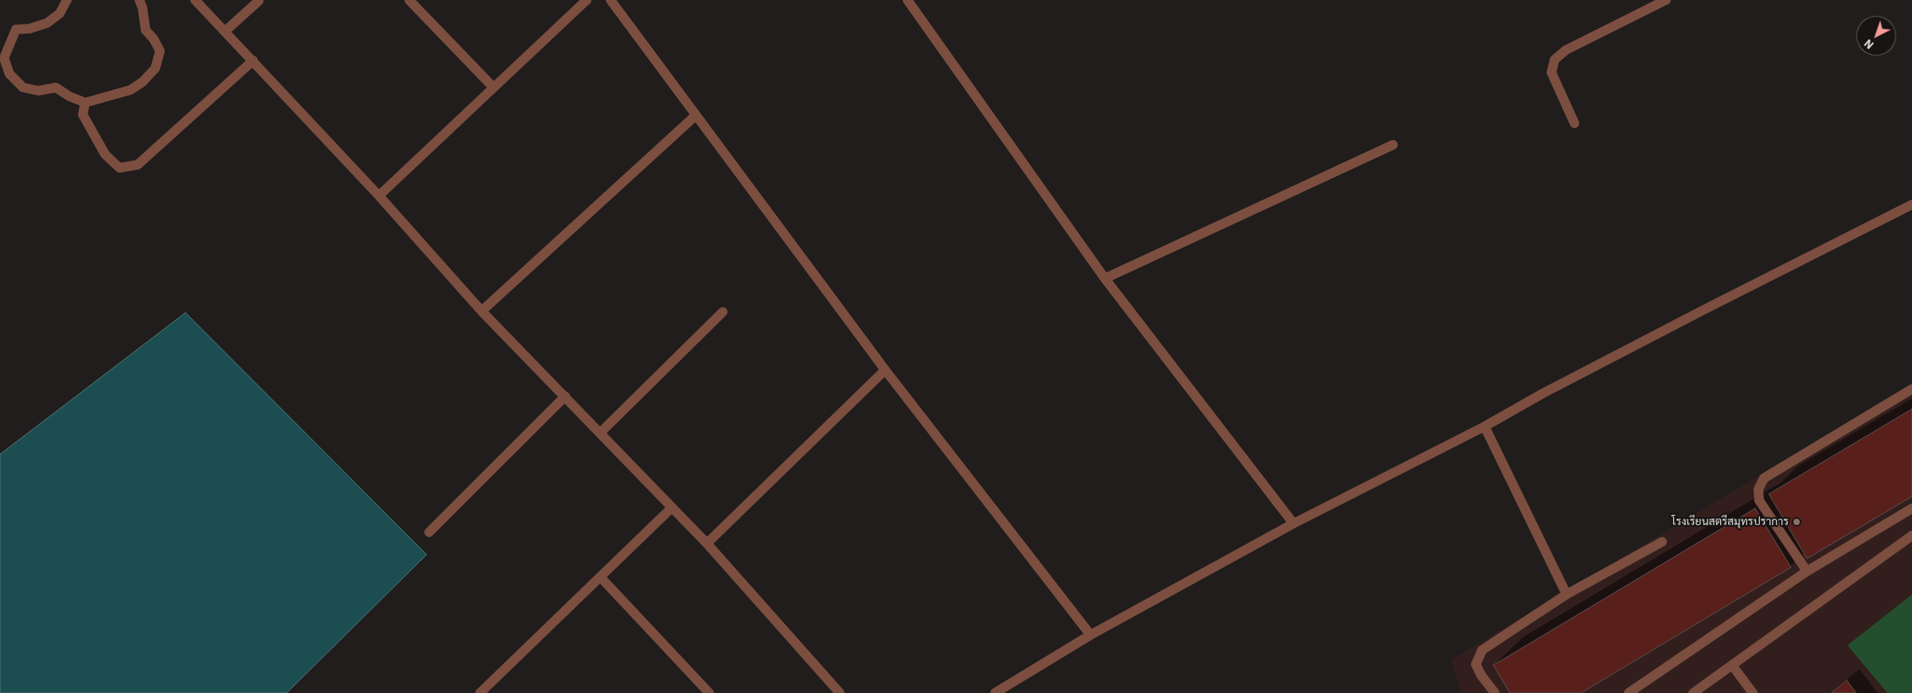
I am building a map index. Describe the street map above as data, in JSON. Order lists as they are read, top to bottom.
{
  "places": ["โรงเรียนสตรีสมุทรปราการ"],
  "north": "bottom left"
}
